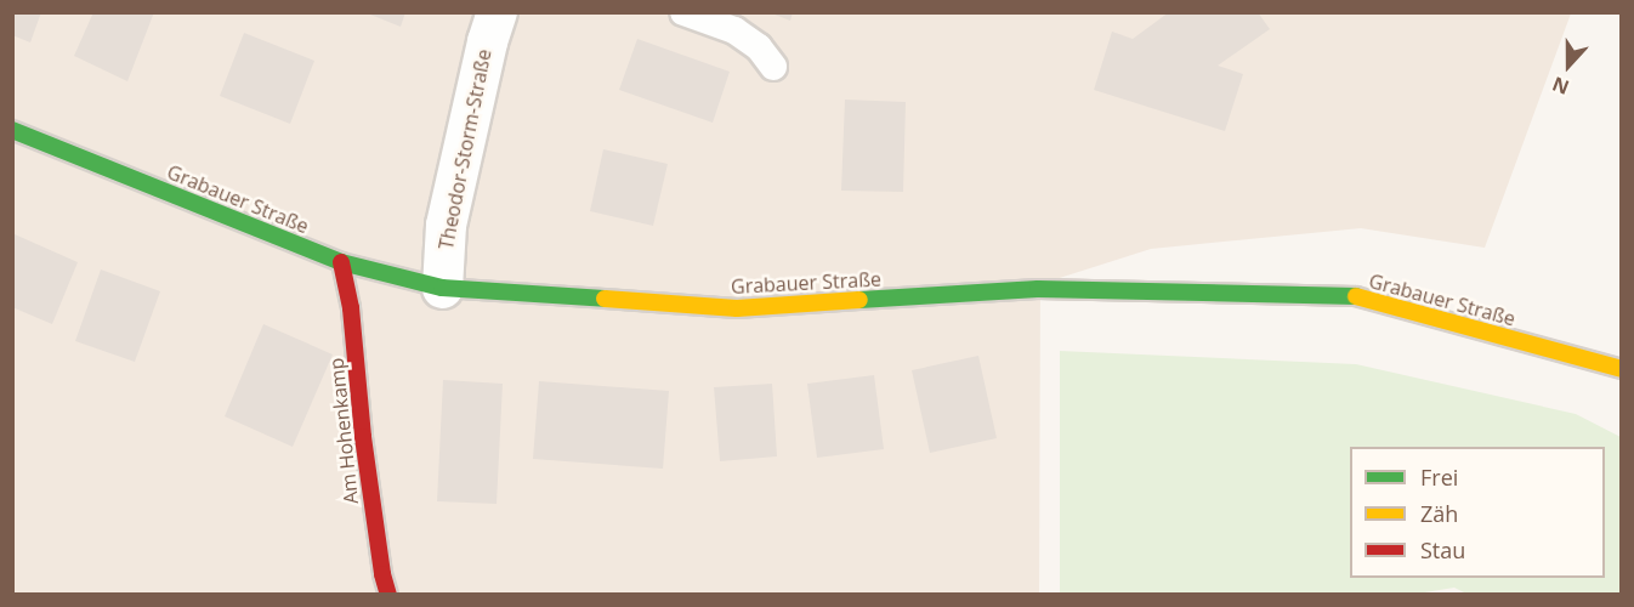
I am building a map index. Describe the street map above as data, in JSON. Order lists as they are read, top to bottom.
{
  "streets": {
    "main road": ["Grabauer Straße", "Am Hohenkamp"],
    "street": ["Theodor-Storm-Straße"]
  },
  "crossings": [
    ["Theodor-Storm-Straße", "Grabauer Straße"],
    ["Grabauer Straße", "Am Hohenkamp"]
  ],
  "legend": ["Frei", "Zäh", "Stau"],
  "north": "bottom"
}
